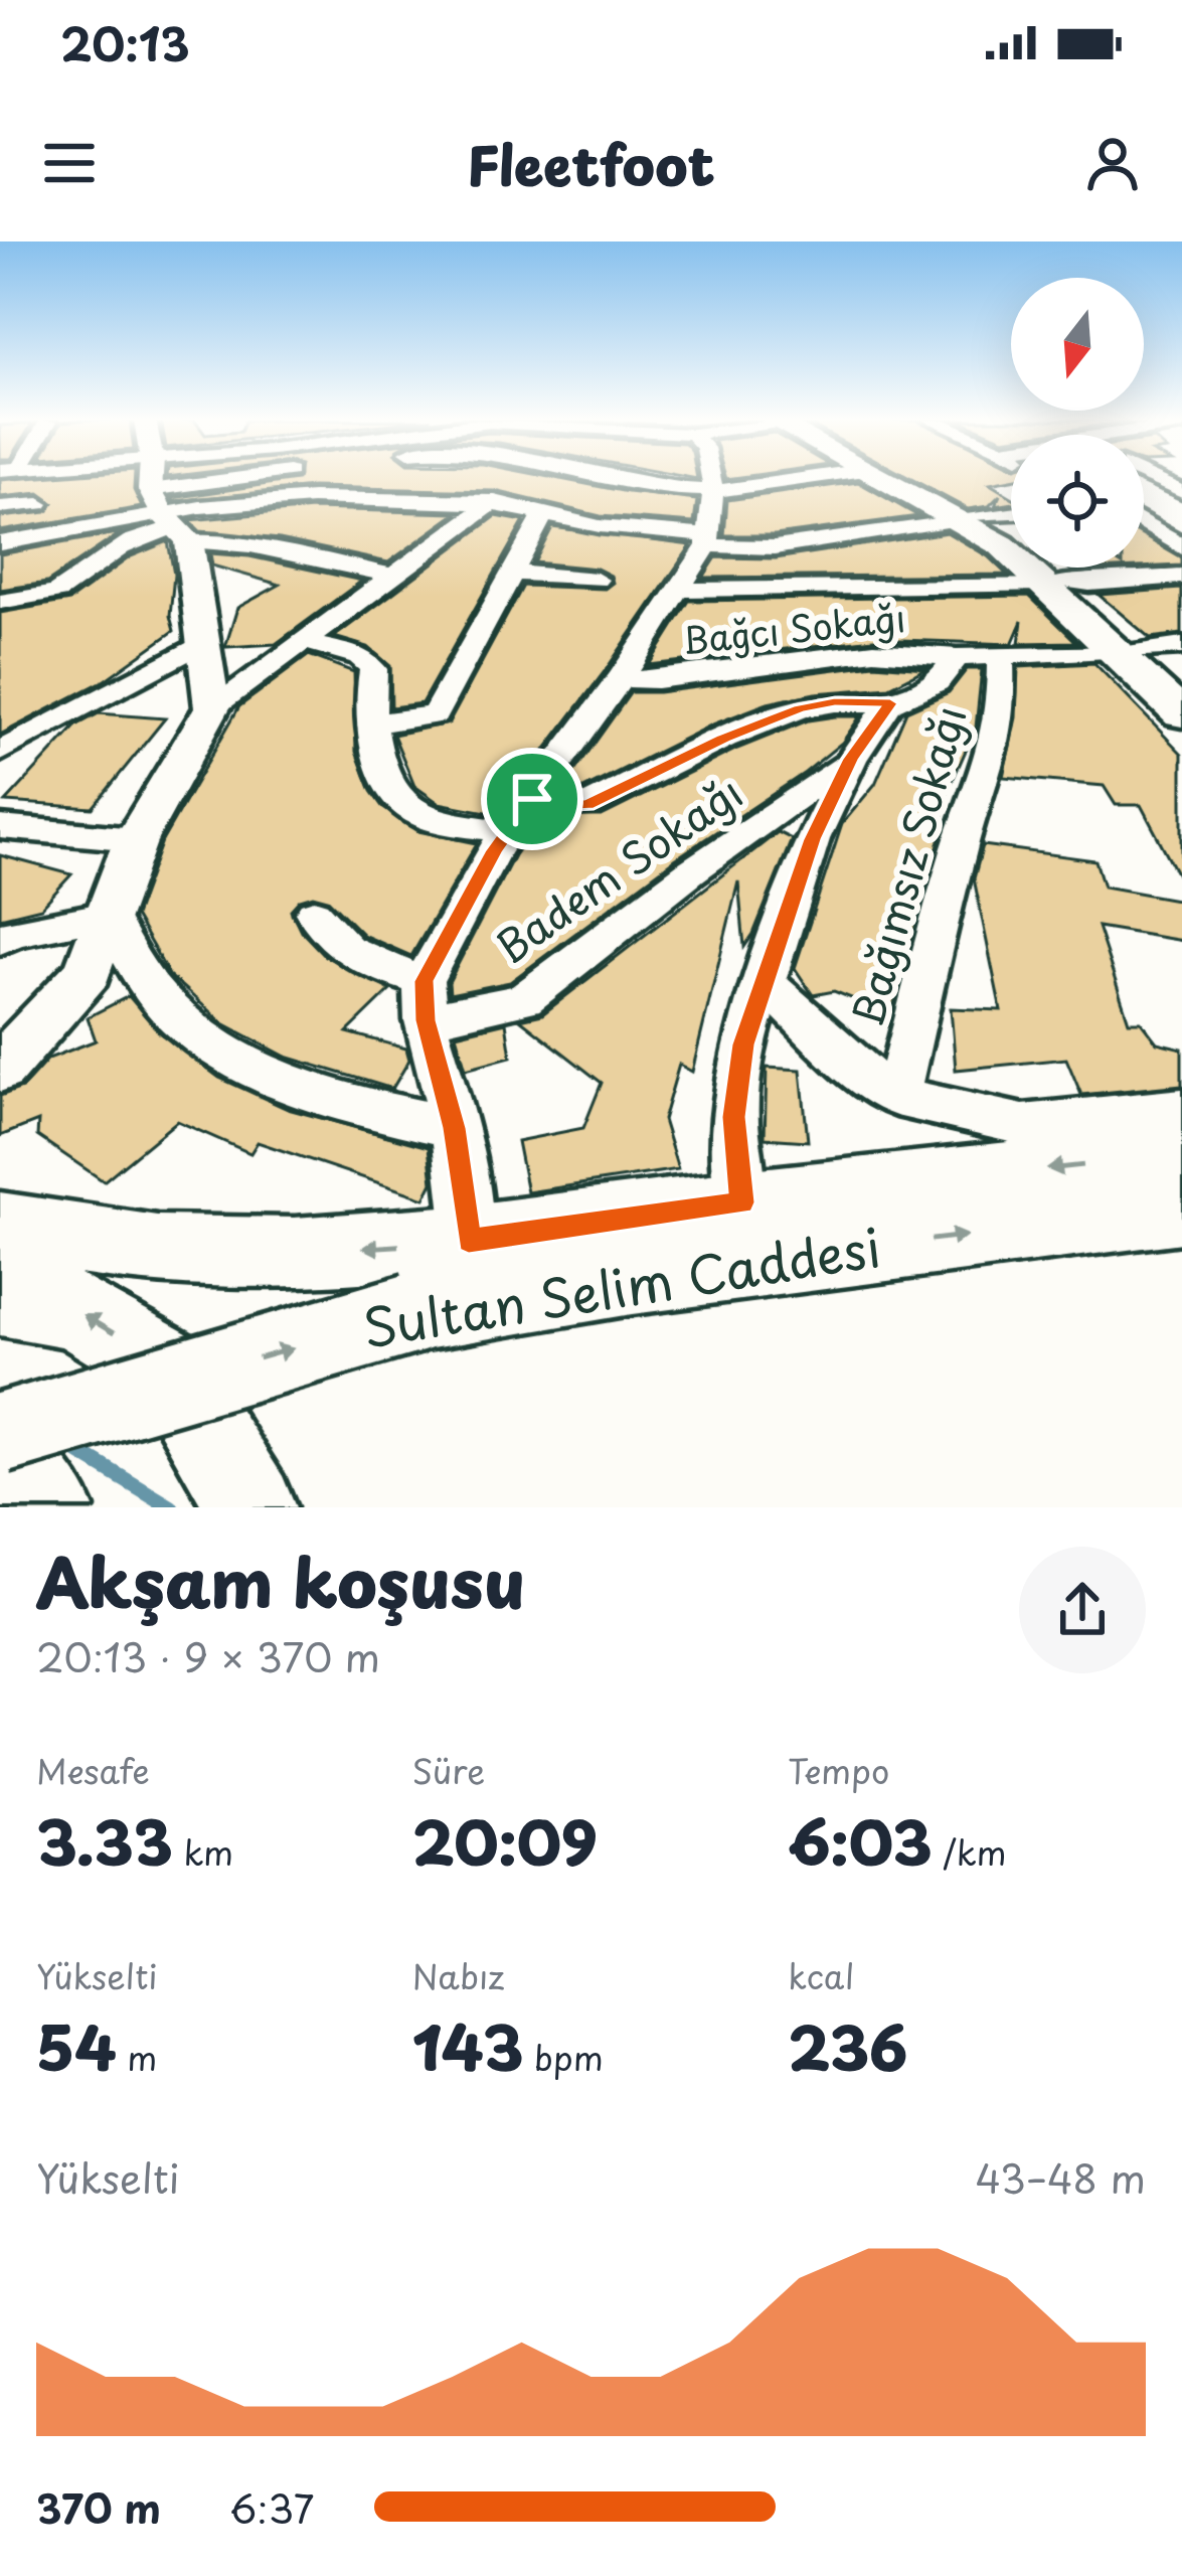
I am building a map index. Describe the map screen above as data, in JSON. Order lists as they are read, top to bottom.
{
  "streets": {
    "main road": ["Sultan Selim Caddesi"],
    "street": ["Bağcı Sokağı", "Bağımsız Sokağı", "Badem Sokağı"]
  },
  "crossings": [
    ["Bağcı Sokağı", "Bağımsız Sokağı"]
  ],
  "north": "bottom",
  "page": {
    "status": "20:13",
    "header": "Fleetfoot",
    "heading": ["Akşam koşusu", "20:13 · 9 × 370 m"],
    "stats": [
      ["Mesafe", "3.33 km"],
      ["Süre", "20:09"],
      ["Tempo", "6:03 /km"],
      ["Yükselti", "54 m"],
      ["Nabız", "143 bpm"],
      ["kcal", "236"]
    ],
    "chart": ["Yükselti", "43–48 m"],
    "list": [
      {
        "name": "370 m",
        "note": "6:37"
      }
    ]
  }
}
